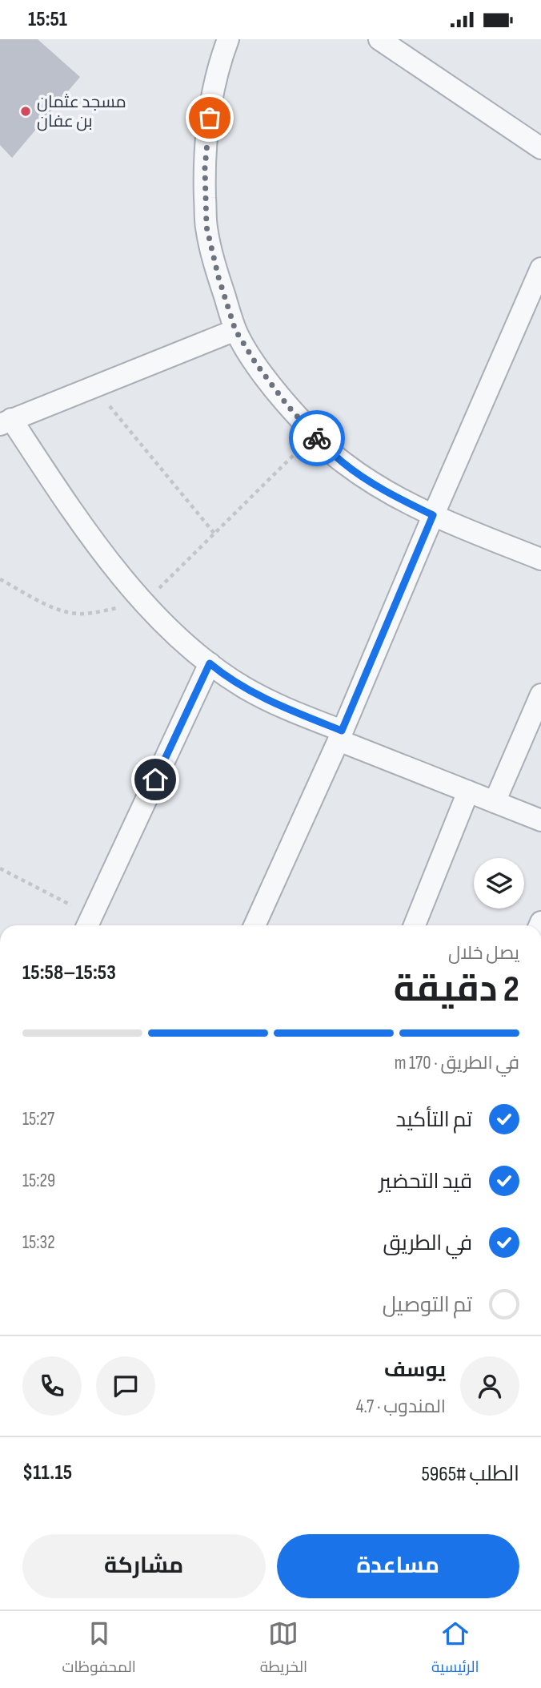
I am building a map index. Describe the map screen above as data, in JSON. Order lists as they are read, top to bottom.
{
  "places": ["مسجد عثمان بن عفان"],
  "page": {
    "status": "15:51",
    "heading": ["2 دقيقة", "يصل خلال", "15:53–15:58"],
    "panel": [
      "يوسف",
      "المندوب · 4.7",
      "الطلب #5965",
      "$11.15"
    ],
    "bar": "في الطريق · 170 m",
    "list": [
      ["تم التأكيد", "15:27"],
      ["قيد التحضير", "15:29"],
      ["في الطريق", "15:32"],
      "تم التوصيل"
    ],
    "buttons": ["مساعدة", "مشاركة"],
    "tabs": ["الرئيسية", "الخريطة", "المحفوظات"]
  }
}
